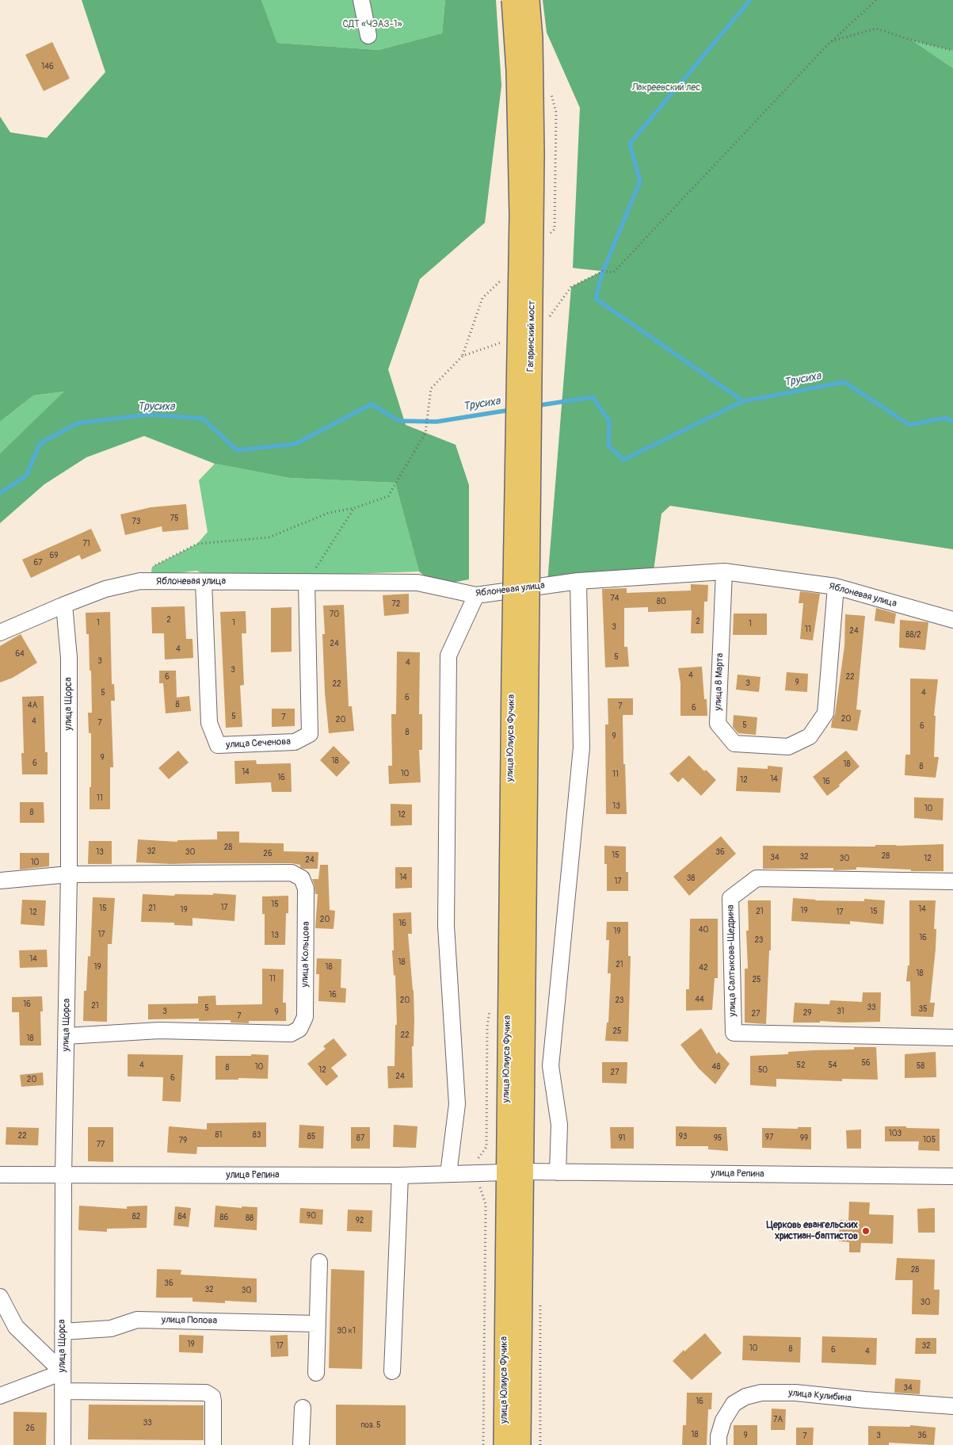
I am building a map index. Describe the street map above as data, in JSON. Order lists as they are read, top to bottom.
{
  "streets": {
    "main road": ["Гагаринский мост", "улица Юлиуса Фучика"],
    "street": [
      "Яблоневая улица",
      "улица 8 Марта",
      "улица Щорса",
      "улица Сеченова",
      "улица Кольцова",
      "улица Салтыкова-Щедрина",
      "улица Репина",
      "улица Попова",
      "улица Кулибина"
    ]
  },
  "crossings": [
    ["Гагаринский мост", "улица Юлиуса Фучика"],
    ["Яблоневая улица", "улица 8 Марта"],
    ["Яблоневая улица", "улица Щорса"],
    ["Яблоневая улица", "улица Сеченова"],
    ["улица Щорса", "улица Кольцова"],
    ["улица Щорса", "улица Репина"],
    ["улица Щорса", "улица Попова"],
    ["улица Юлиуса Фучика", "улица Репина"]
  ],
  "water": ["Трусиха"],
  "parks": ["СДТ «ЧЭАЗ-1»", "Лакреевский лес"],
  "places": ["Церковь евангельских христиан-баптистов"],
  "house_numbers": [
    "146",
    "75",
    "73",
    "71",
    "69",
    "67",
    "74",
    "80",
    "72",
    "70",
    "2",
    "2",
    "1",
    "1",
    "1",
    "3",
    "11",
    "24",
    "88/2",
    "24",
    "4",
    "64",
    "5",
    "3",
    "4",
    "3",
    "4",
    "6",
    "22",
    "9",
    "3",
    "22",
    "5",
    "4",
    "6",
    "8",
    "4А",
    "7",
    "6",
    "5",
    "7",
    "20",
    "20",
    "4",
    "7",
    "5",
    "6",
    "8",
    "9",
    "9",
    "18",
    "6",
    "18",
    "8",
    "14",
    "10",
    "11",
    "16",
    "14",
    "12",
    "16",
    "11",
    "13",
    "10",
    "8",
    "12",
    "28",
    "32",
    "13",
    "30",
    "36",
    "26",
    "15",
    "28",
    "32",
    "34",
    "30",
    "12",
    "24",
    "10",
    "14",
    "38",
    "17",
    "15",
    "17",
    "15",
    "21",
    "14",
    "19",
    "19",
    "21",
    "15",
    "12",
    "17",
    "20",
    "16",
    "40",
    "19",
    "17",
    "13",
    "16",
    "23",
    "14",
    "18",
    "21",
    "19",
    "18",
    "42",
    "18",
    "11",
    "25",
    "16",
    "44",
    "20",
    "23",
    "16",
    "21",
    "33",
    "5",
    "35",
    "3",
    "31",
    "9",
    "29",
    "27",
    "7",
    "25",
    "22",
    "18",
    "56",
    "4",
    "52",
    "54",
    "58",
    "10",
    "48",
    "8",
    "12",
    "50",
    "27",
    "24",
    "6",
    "20",
    "103",
    "81",
    "83",
    "22",
    "85",
    "93",
    "97",
    "87",
    "91",
    "95",
    "99",
    "105",
    "79",
    "77",
    "90",
    "82",
    "84",
    "86",
    "88",
    "92",
    "28",
    "36",
    "32",
    "30",
    "30",
    "30 к1",
    "19",
    "17",
    "32",
    "10",
    "8",
    "6",
    "4",
    "34",
    "16",
    "7А",
    "33",
    "поз. 5",
    "26",
    "18",
    "9",
    "3",
    "36",
    "7"
  ]
}
